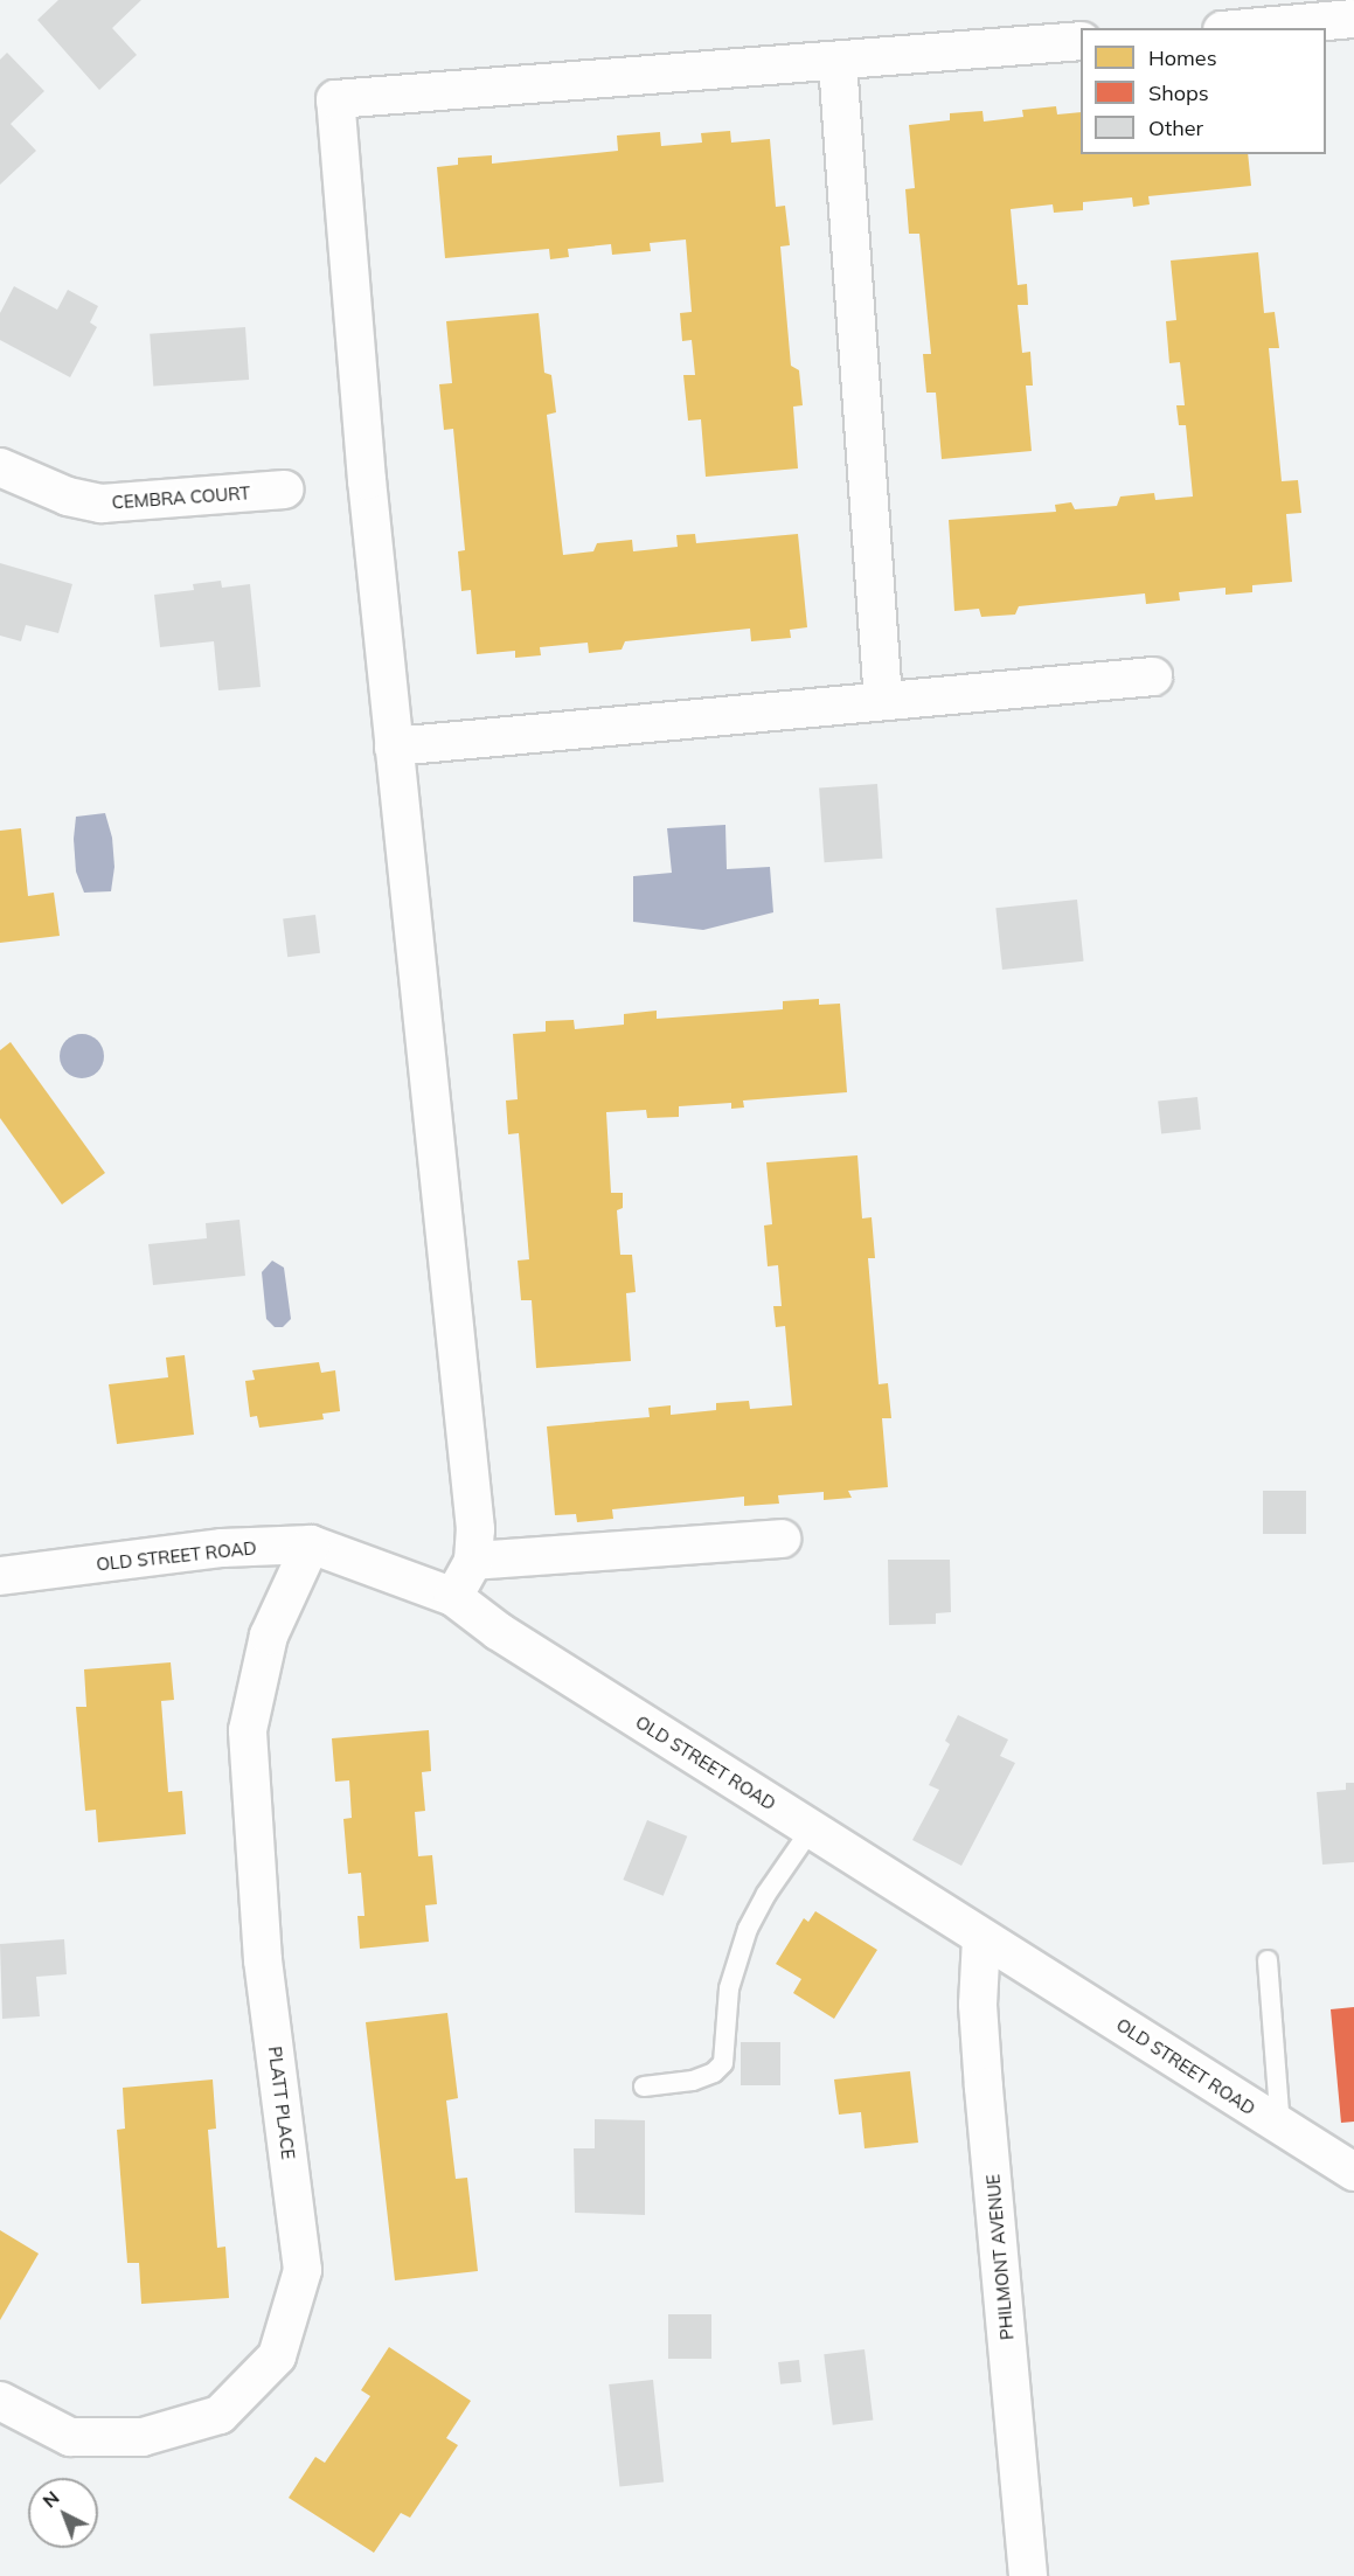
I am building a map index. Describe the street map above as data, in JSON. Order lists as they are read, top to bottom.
{
  "streets": {
    "street": [
      "CEMBRA COURT",
      "OLD STREET ROAD",
      "PLATT PLACE",
      "PHILMONT AVENUE"
    ]
  },
  "crossings": [
    ["OLD STREET ROAD", "PLATT PLACE"],
    ["OLD STREET ROAD", "PHILMONT AVENUE"]
  ],
  "legend": ["Homes", "Shops", "Other"],
  "north": "top left"
}
